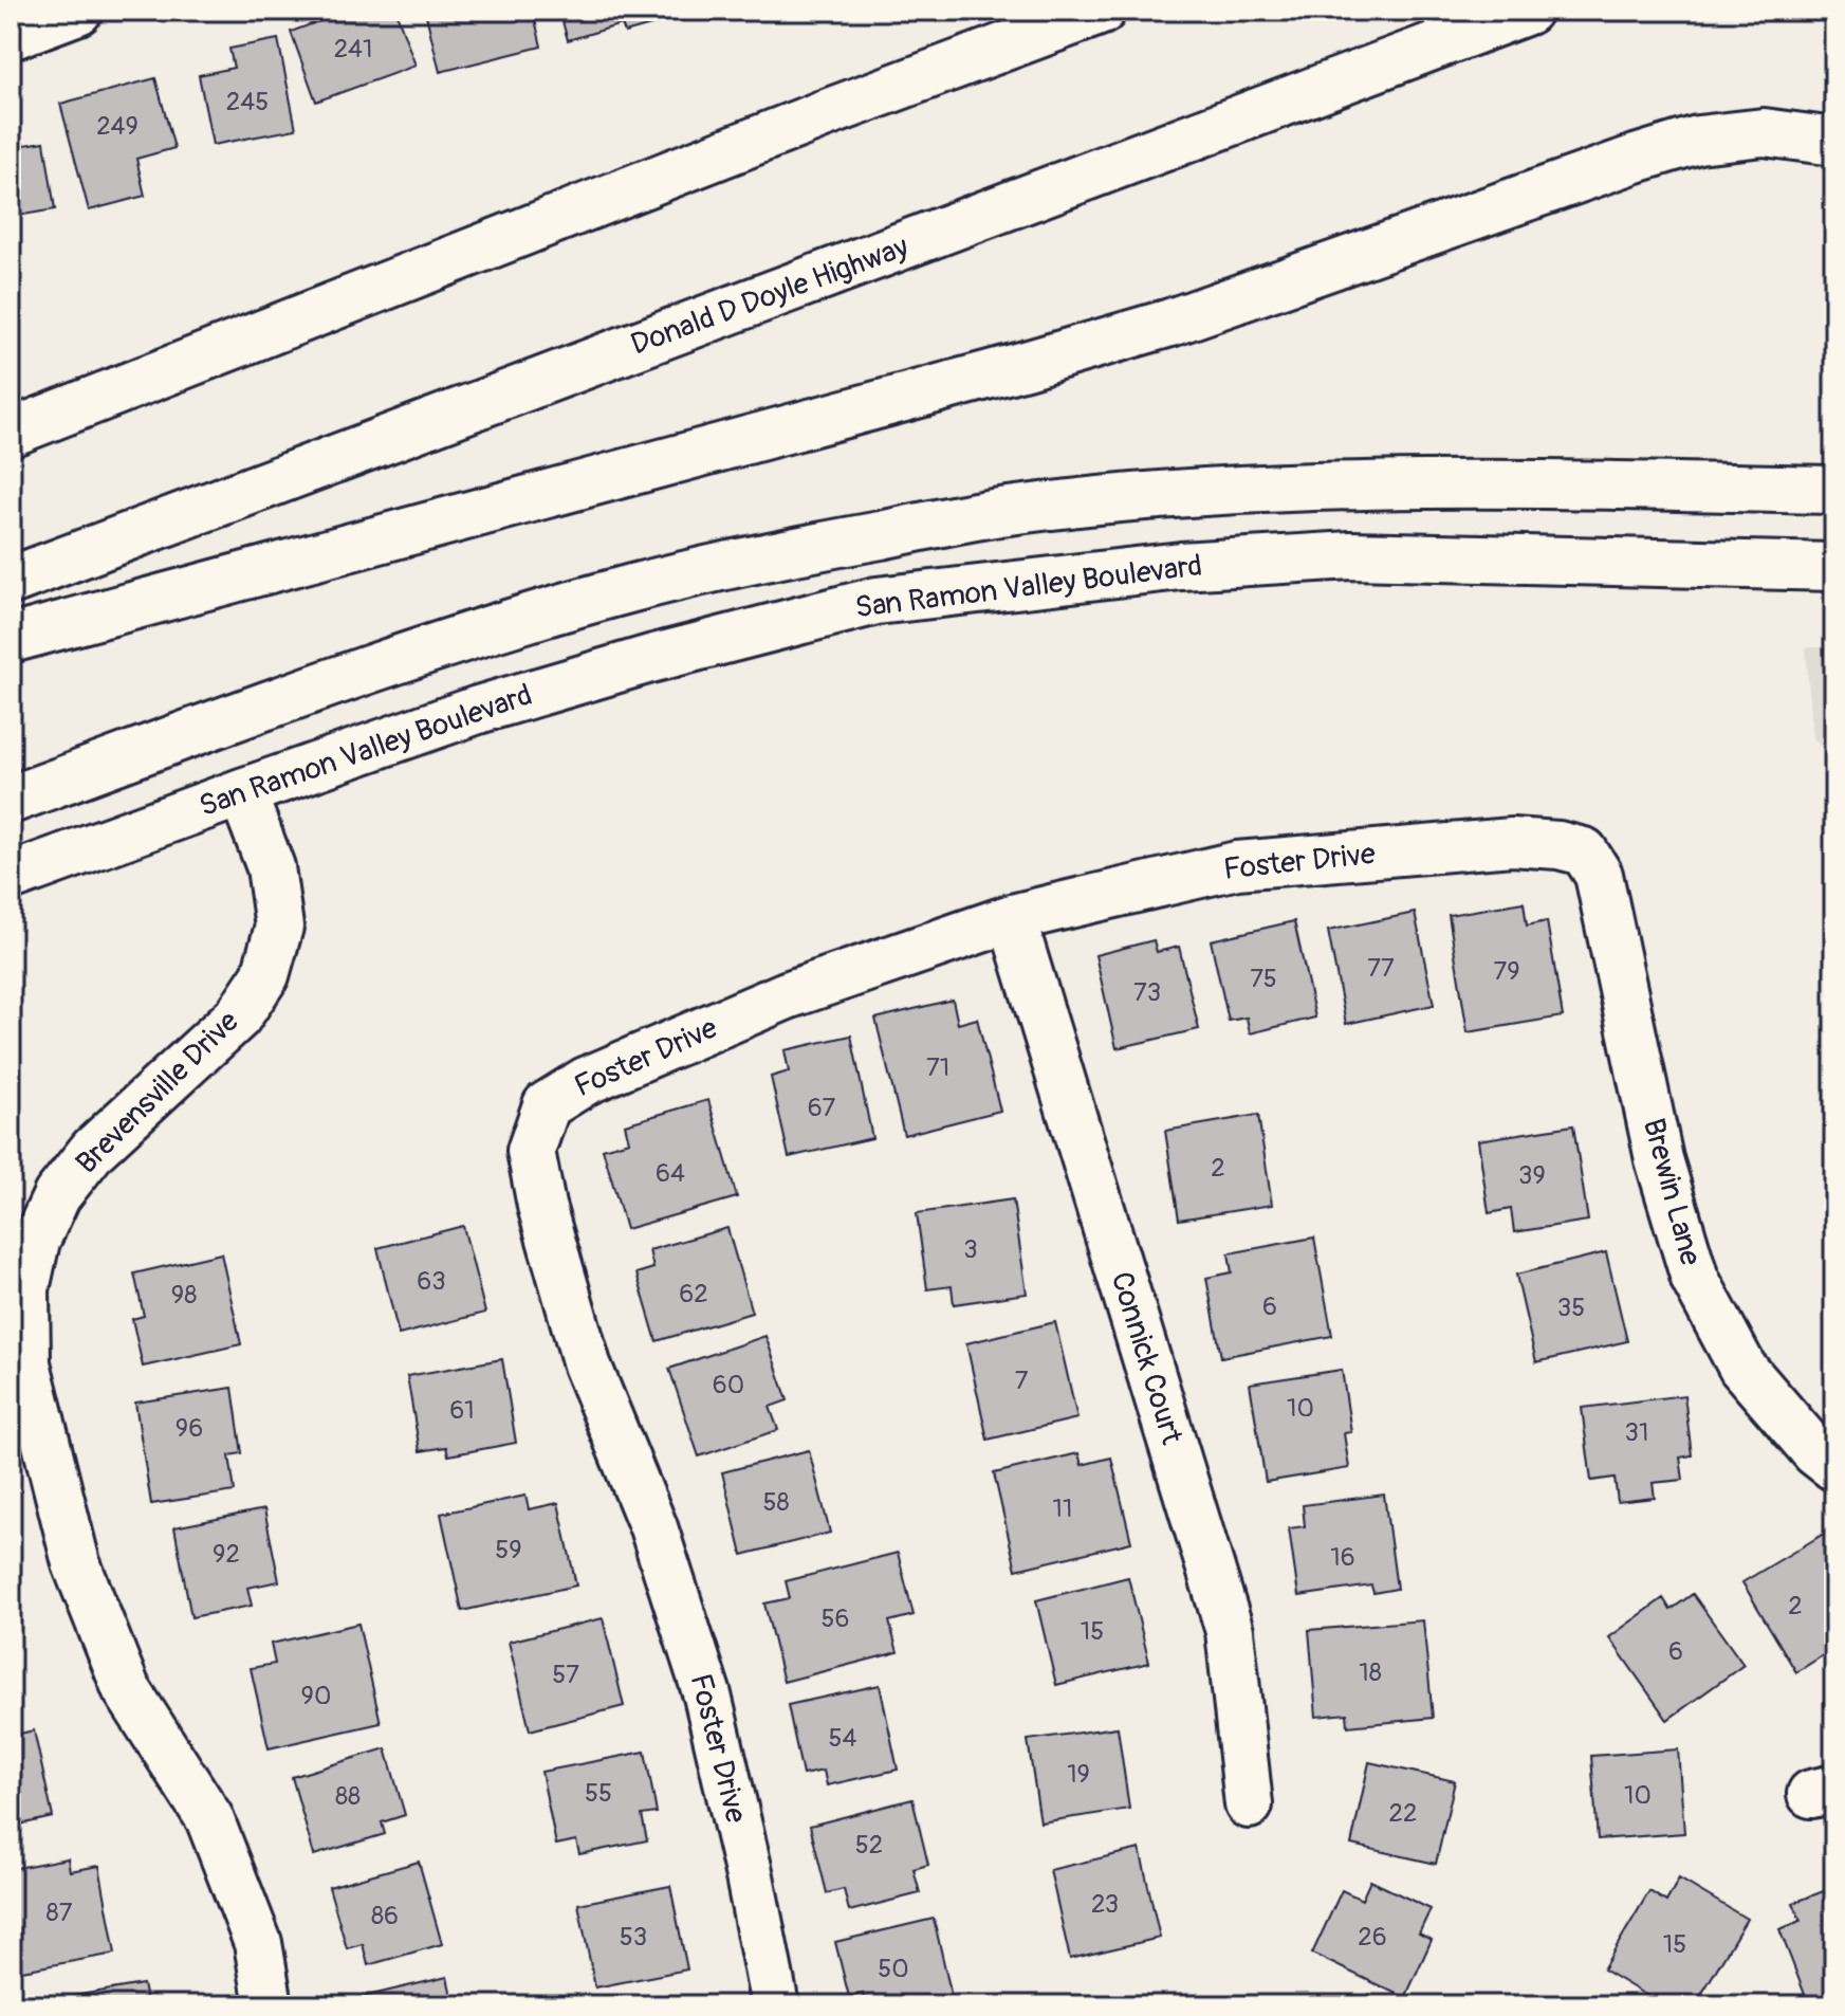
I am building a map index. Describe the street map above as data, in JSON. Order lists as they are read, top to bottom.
{
  "streets": {
    "main road": [
      "Donald D Doyle Highway",
      "San Ramon Valley Boulevard",
      "Foster Drive",
      "Brevensville Drive",
      "Brewin Lane",
      "Connick Court"
    ]
  },
  "crossings": [
    ["San Ramon Valley Boulevard", "Brevensville Drive"],
    ["Foster Drive", "Brewin Lane"],
    ["Foster Drive", "Connick Court"]
  ],
  "house_numbers": [
    "241",
    "245",
    "249",
    "77",
    "79",
    "75",
    "73",
    "71",
    "67",
    "2",
    "64",
    "39",
    "3",
    "63",
    "62",
    "98",
    "6",
    "35",
    "7",
    "60",
    "10",
    "61",
    "96",
    "31",
    "58",
    "11",
    "59",
    "92",
    "16",
    "2",
    "56",
    "15",
    "6",
    "18",
    "57",
    "90",
    "54",
    "19",
    "55",
    "10",
    "88",
    "22",
    "52",
    "23",
    "87",
    "86",
    "53",
    "26",
    "15",
    "50"
  ]
}
